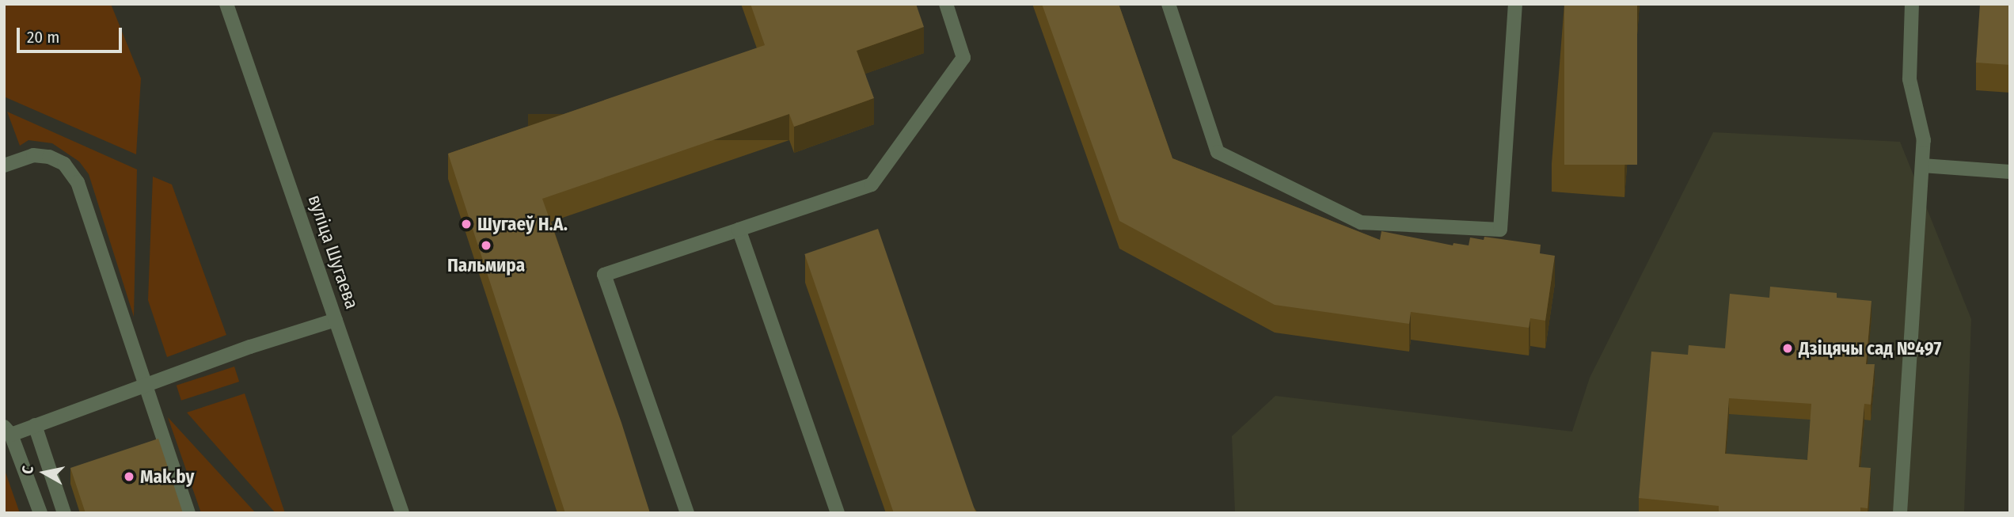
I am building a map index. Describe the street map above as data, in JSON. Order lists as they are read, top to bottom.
{
  "streets": {
    "street": ["вуліца Шугаева"]
  },
  "places": [
    "Шугаеў Н.А.",
    "Пальмира",
    "Дзіцячы сад №497",
    "Mak.by"
  ],
  "scale_bar": "20 m",
  "north": "left"
}
